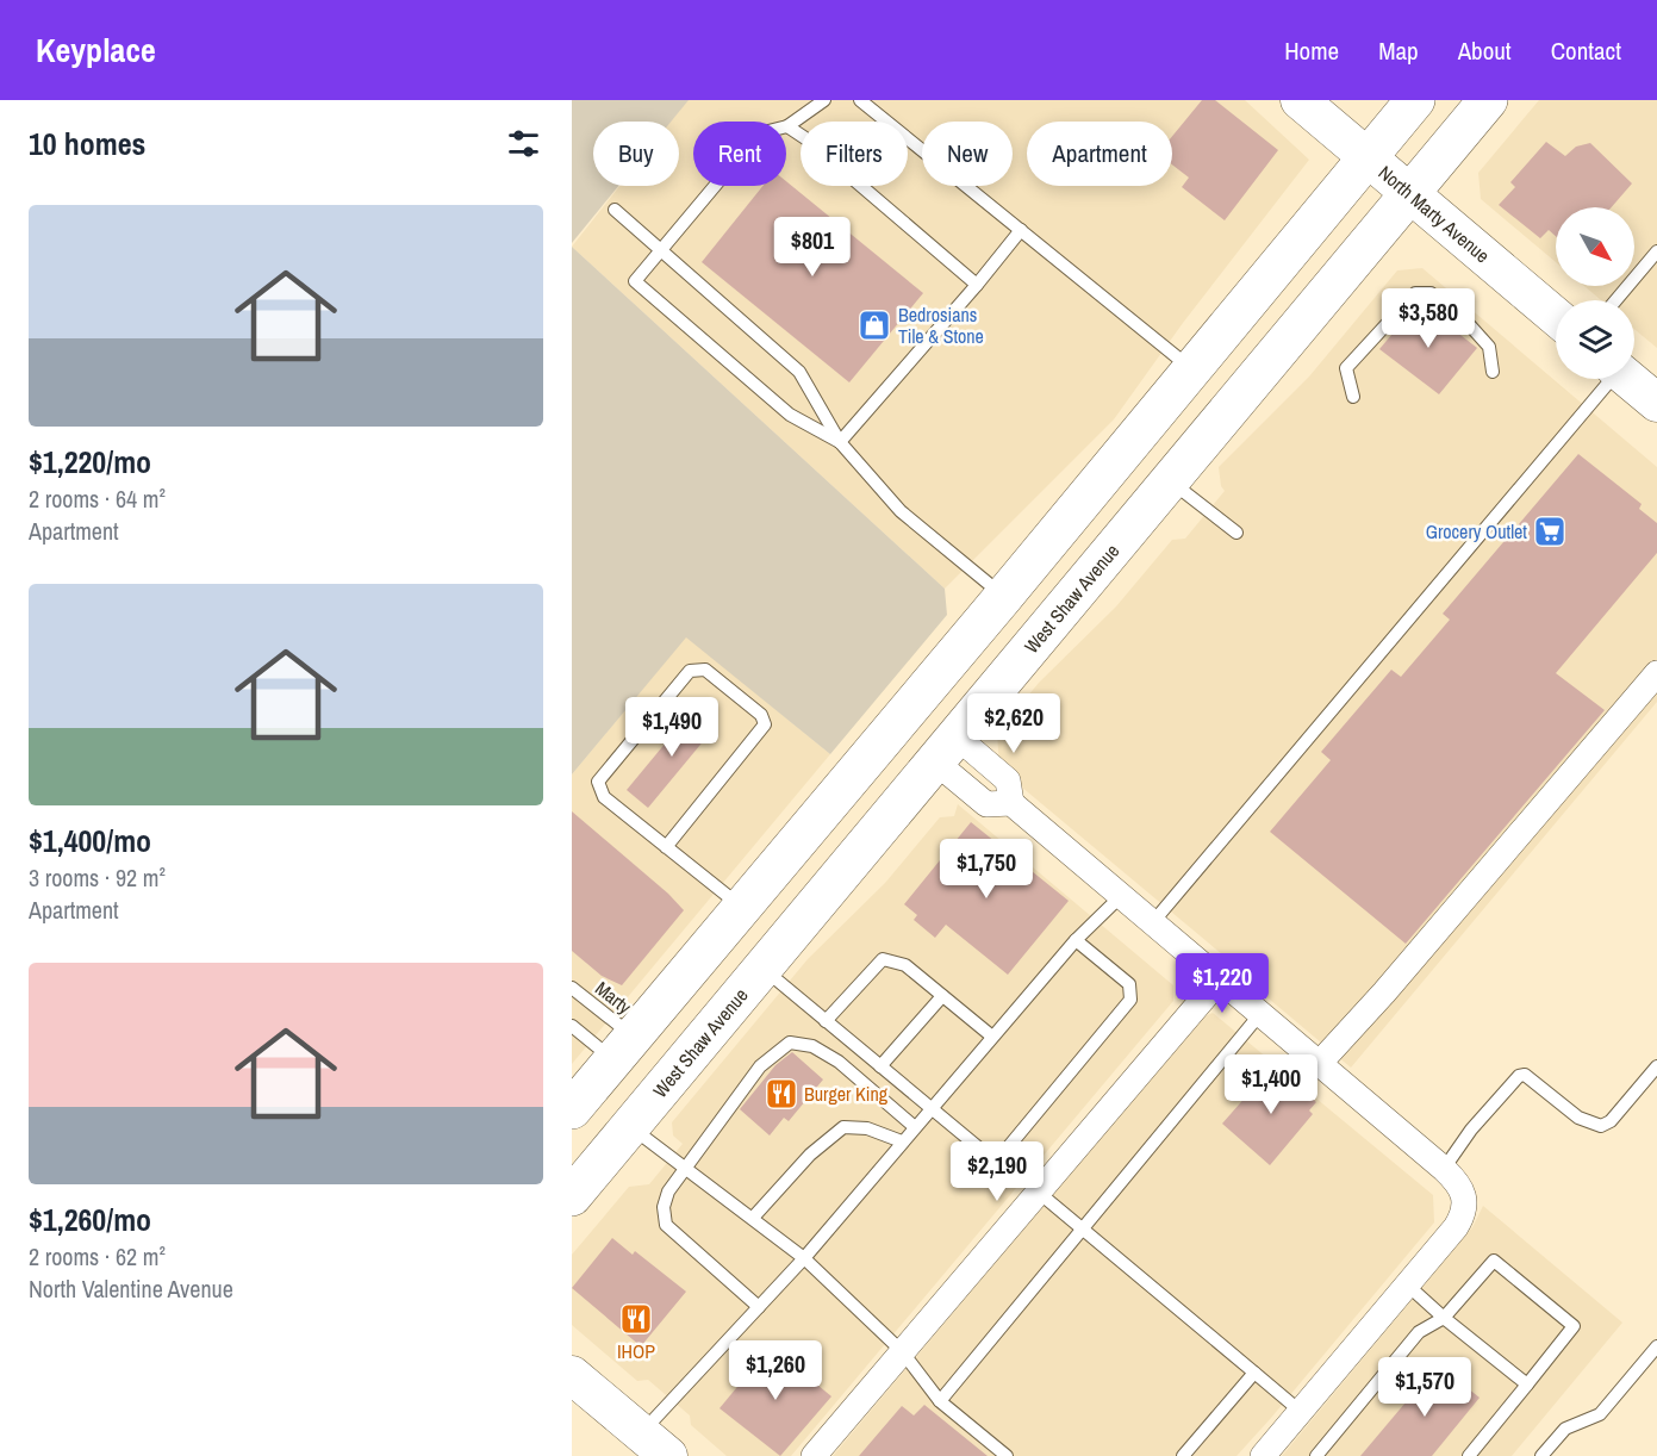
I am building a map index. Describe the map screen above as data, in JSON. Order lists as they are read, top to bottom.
{
  "streets": {
    "main road": ["West Shaw Avenue"],
    "street": ["North Marty Avenue"],
    "lane": ["Marty"]
  },
  "crossings": [
    ["North Marty Avenue", "West Shaw Avenue"]
  ],
  "places": {
    "shop": ["Bedrosians Tile & Stone"],
    "supermarket": ["Grocery Outlet"],
    "restaurant": ["Burger King", "IHOP"]
  },
  "north": "bottom right",
  "page": {
    "header": "Keyplace",
    "nav": [
      "Home",
      "Map",
      "About",
      "Contact"
    ],
    "heading": "10 homes",
    "chip": [
      "Buy",
      "Rent",
      "Filters",
      "New",
      "Apartment"
    ],
    "list": [
      {
        "name": "$1,220/mo",
        "note": "2 rooms · 64 m² · Apartment"
      },
      {
        "name": "$1,400/mo",
        "note": "3 rooms · 92 m² · Apartment"
      },
      {
        "name": "$1,260/mo",
        "note": "2 rooms · 62 m² · North Valentine Avenue"
      }
    ],
    "price": [
      "$801",
      "$3,580",
      "$2,620",
      "$1,490",
      "$1,750",
      "$1,220",
      "$1,400",
      "$2,190",
      "$1,260",
      "$1,570"
    ]
  }
}
